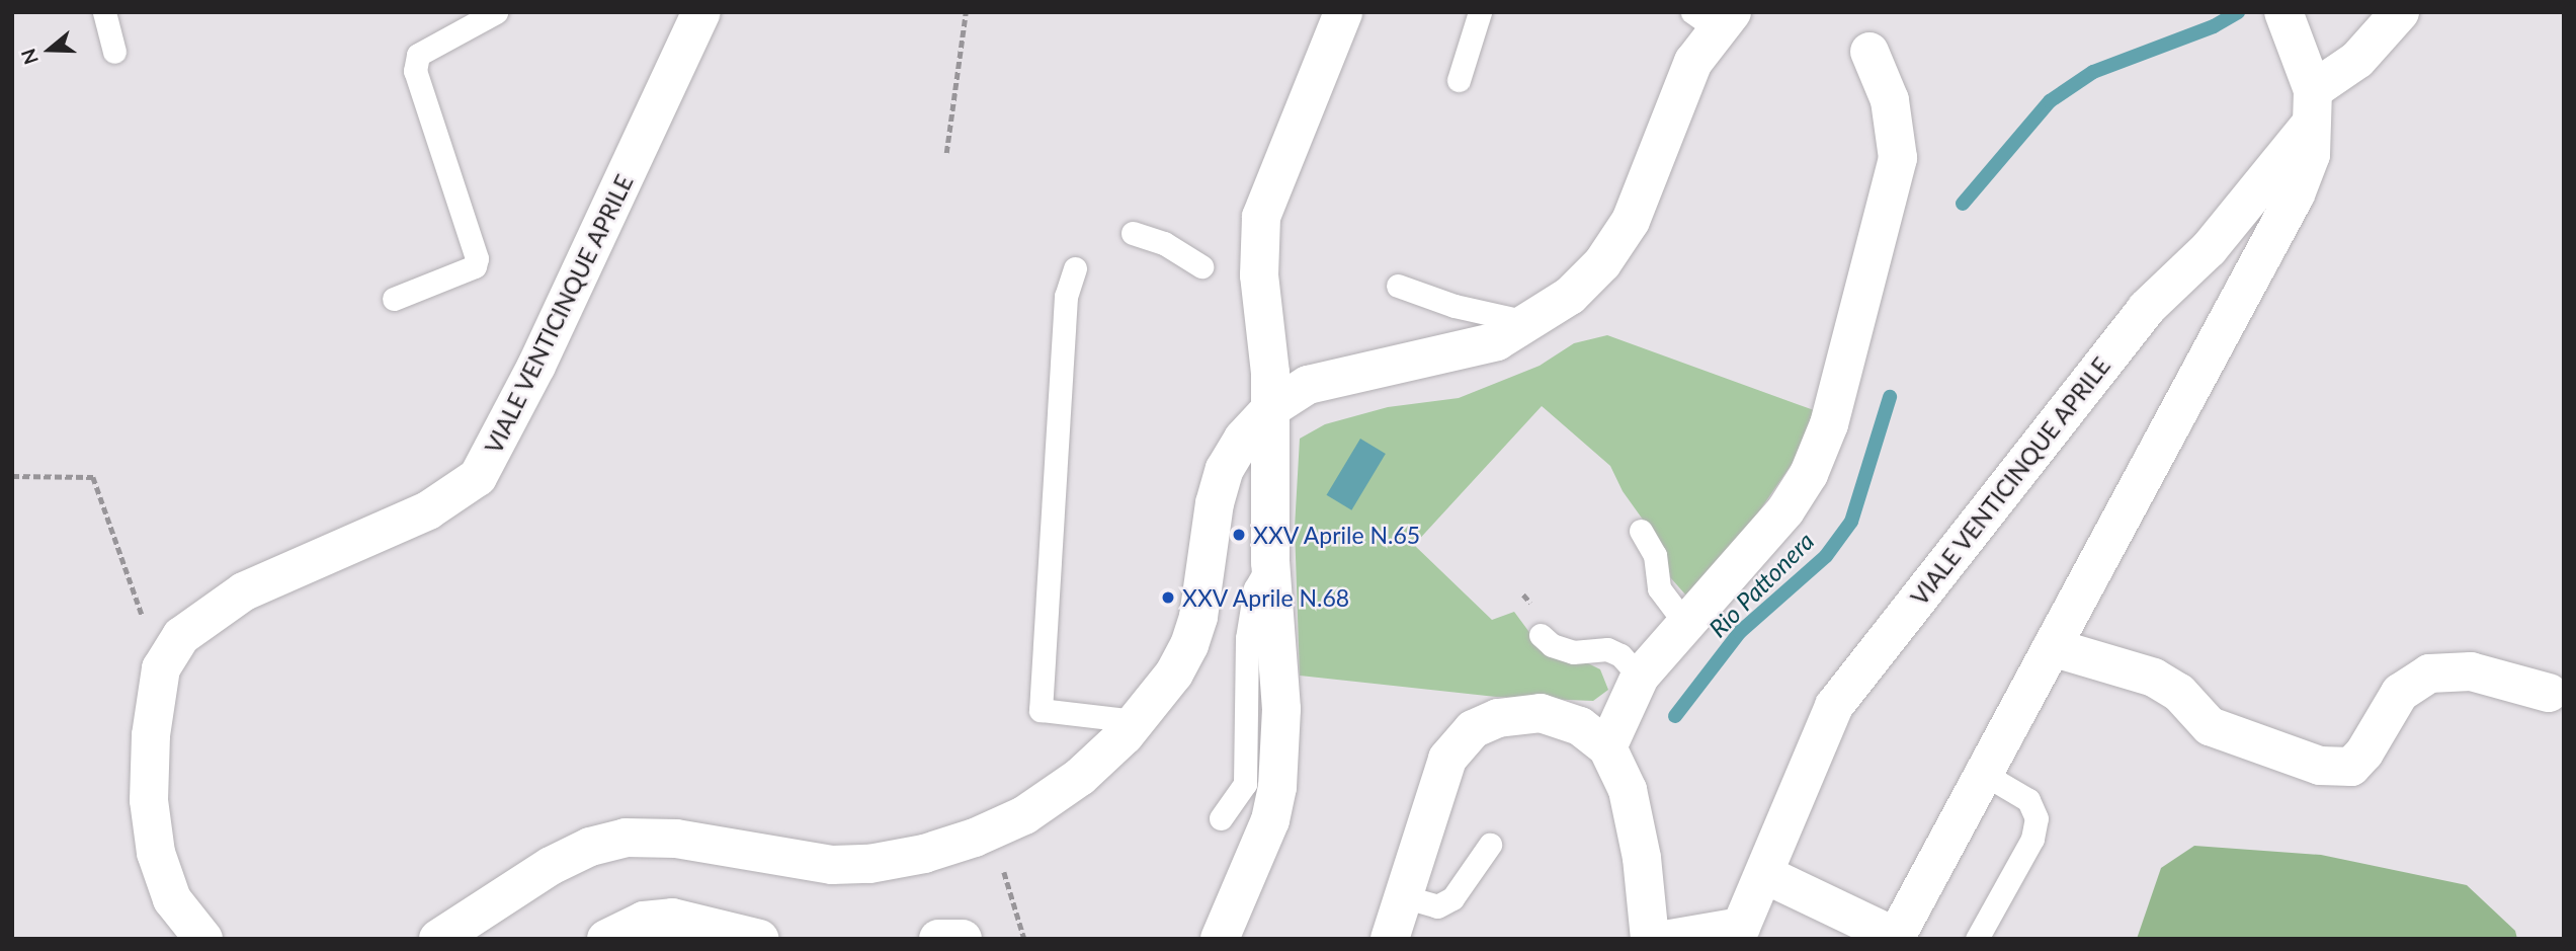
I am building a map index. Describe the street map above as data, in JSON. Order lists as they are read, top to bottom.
{
  "streets": {
    "street": ["VIALE VENTICINQUE APRILE"]
  },
  "water": ["Rio Pattonera"],
  "places": ["XXV Aprile N.65", "XXV Aprile N.68"],
  "north": "left"
}
